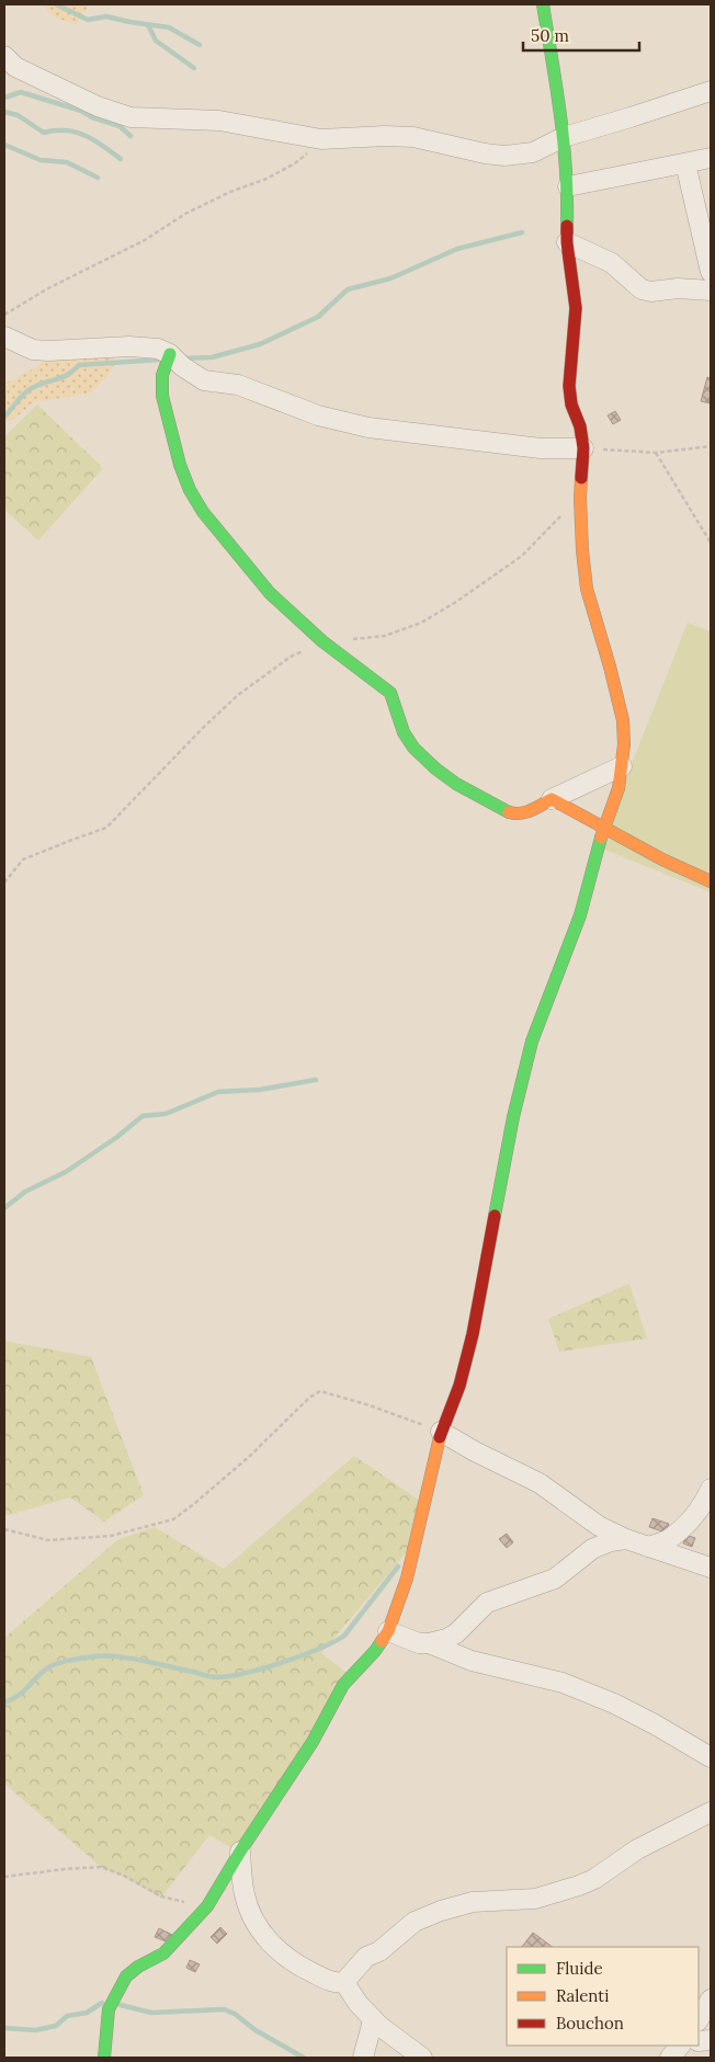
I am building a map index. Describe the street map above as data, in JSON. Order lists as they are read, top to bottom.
{
  "legend": ["Fluide", "Ralenti", "Bouchon"],
  "scale_bar": "50 m"
}
